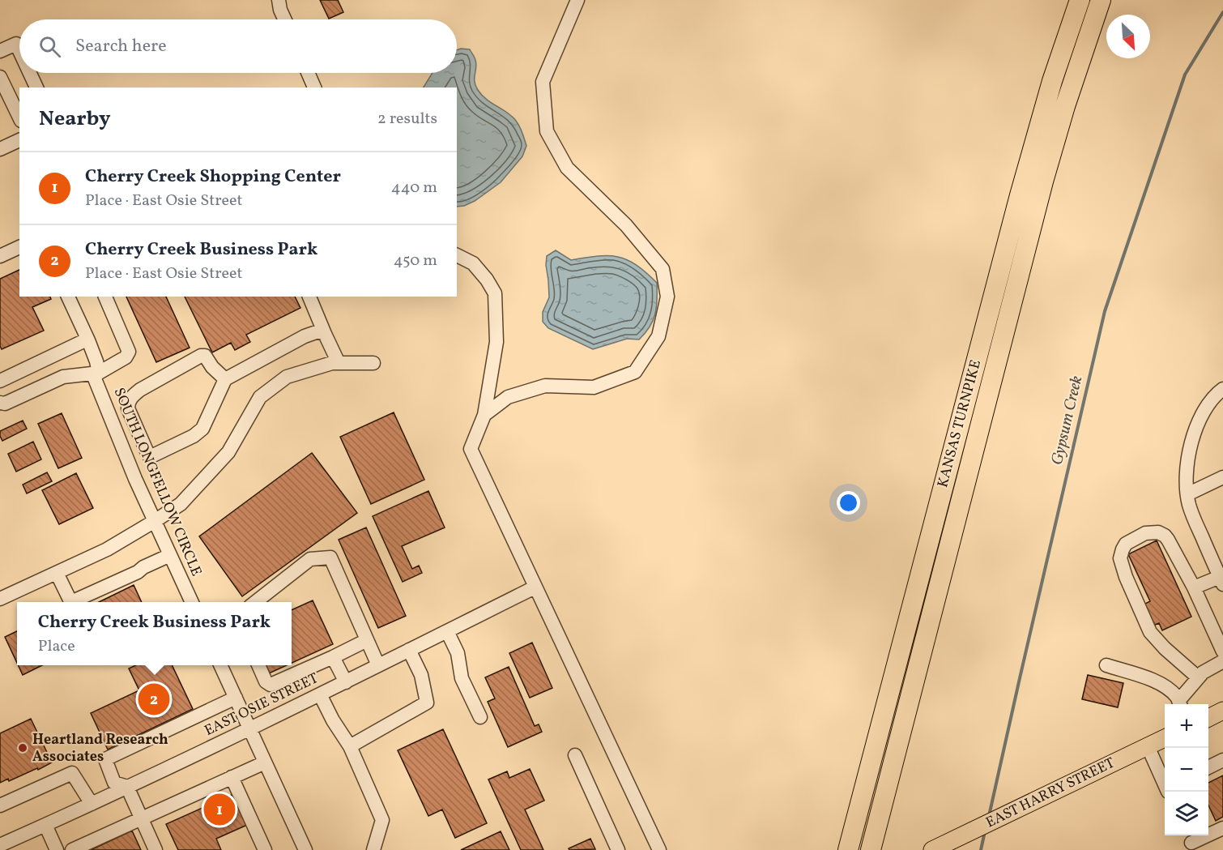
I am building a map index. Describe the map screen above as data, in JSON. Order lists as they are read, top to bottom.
{
  "streets": {
    "highway": ["KANSAS TURNPIKE"],
    "main road": ["EAST HARRY STREET"],
    "street": ["SOUTH LONGFELLOW CIRCLE", "EAST OSIE STREET"]
  },
  "water": ["Gypsum Creek"],
  "places": ["Heartland Research Associates"],
  "north": "bottom right",
  "page": {
    "search": "Search here",
    "heading": ["Nearby", "2 results"],
    "list": [
      {
        "mark": "1",
        "name": "Cherry Creek Shopping Center",
        "note": "Place · East Osie Street",
        "value": "440 m"
      },
      {
        "mark": "2",
        "name": "Cherry Creek Business Park",
        "note": "Place · East Osie Street",
        "value": "450 m"
      }
    ],
    "popup": ["Cherry Creek Business Park", "Place"],
    "pins": ["2", "1"],
    "map_buttons": ["+", "−"]
  }
}
